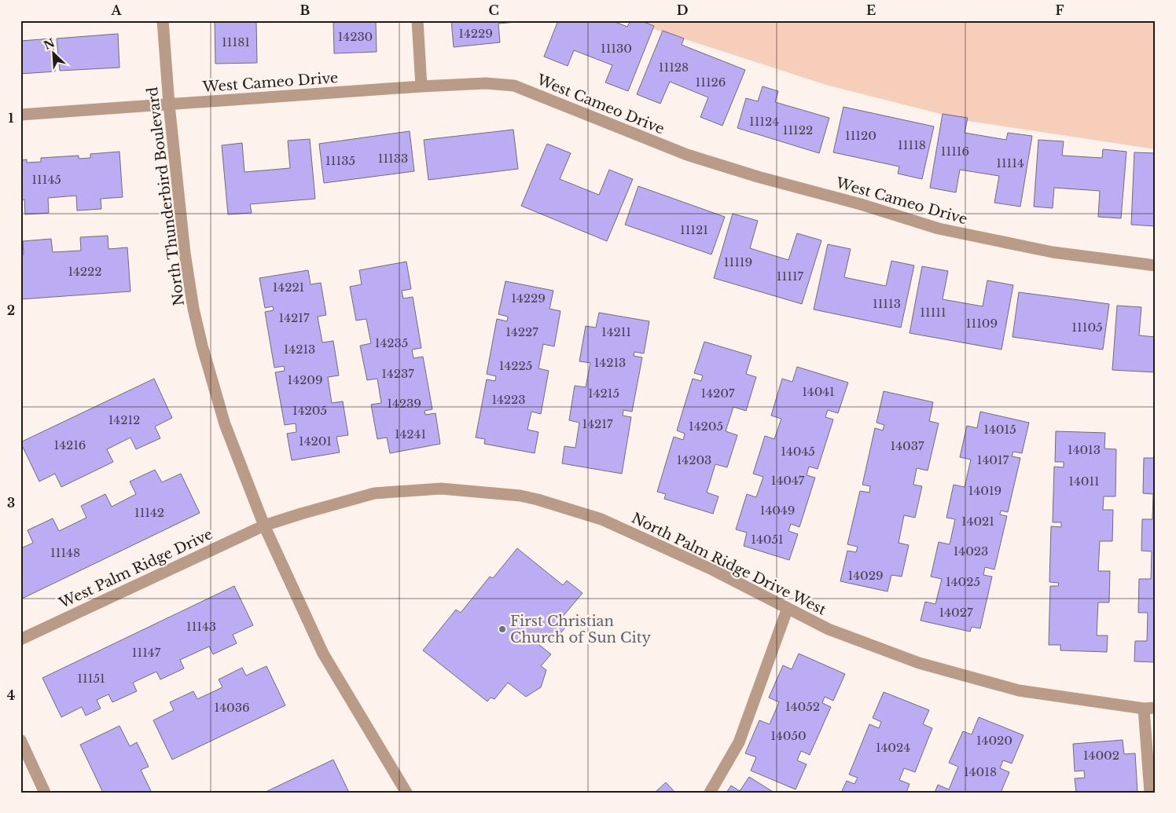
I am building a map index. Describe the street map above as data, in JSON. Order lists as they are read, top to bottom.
{
  "streets": {
    "street": [
      "West Cameo Drive",
      "North Thunderbird Boulevard",
      "North Palm Ridge Drive West",
      "West Palm Ridge Drive"
    ]
  },
  "crossings": [
    ["West Cameo Drive", "North Thunderbird Boulevard"],
    ["North Thunderbird Boulevard", "North Palm Ridge Drive West"],
    ["North Thunderbird Boulevard", "West Palm Ridge Drive"],
    ["North Palm Ridge Drive West", "West Palm Ridge Drive"]
  ],
  "places": ["First Christian Church of Sun City"],
  "house_numbers": [
    "14229",
    "14230",
    "11181",
    "11130",
    "11128",
    "11126",
    "11124",
    "11122",
    "11120",
    "11118",
    "11116",
    "11133",
    "11135",
    "11114",
    "11145",
    "11121",
    "11119",
    "14222",
    "11117",
    "14221",
    "14229",
    "11113",
    "11111",
    "14217",
    "11109",
    "11105",
    "14227",
    "14211",
    "14235",
    "14213",
    "14213",
    "14225",
    "14237",
    "14209",
    "14041",
    "14215",
    "14207",
    "14223",
    "14239",
    "14205",
    "14212",
    "14217",
    "14205",
    "14015",
    "14241",
    "14201",
    "14216",
    "14037",
    "14013",
    "14045",
    "14203",
    "14017",
    "14047",
    "14011",
    "14019",
    "14049",
    "11142",
    "14021",
    "14051",
    "14023",
    "11148",
    "14029",
    "14025",
    "14027",
    "11143",
    "11147",
    "11151",
    "14052",
    "14036",
    "14050",
    "14020",
    "14024",
    "14002",
    "14018"
  ],
  "north": "top left",
  "grid": {
    "columns": [
      "A",
      "B",
      "C",
      "D",
      "E",
      "F"
    ],
    "rows": [
      "1",
      "2",
      "3",
      "4"
    ]
  }
}
